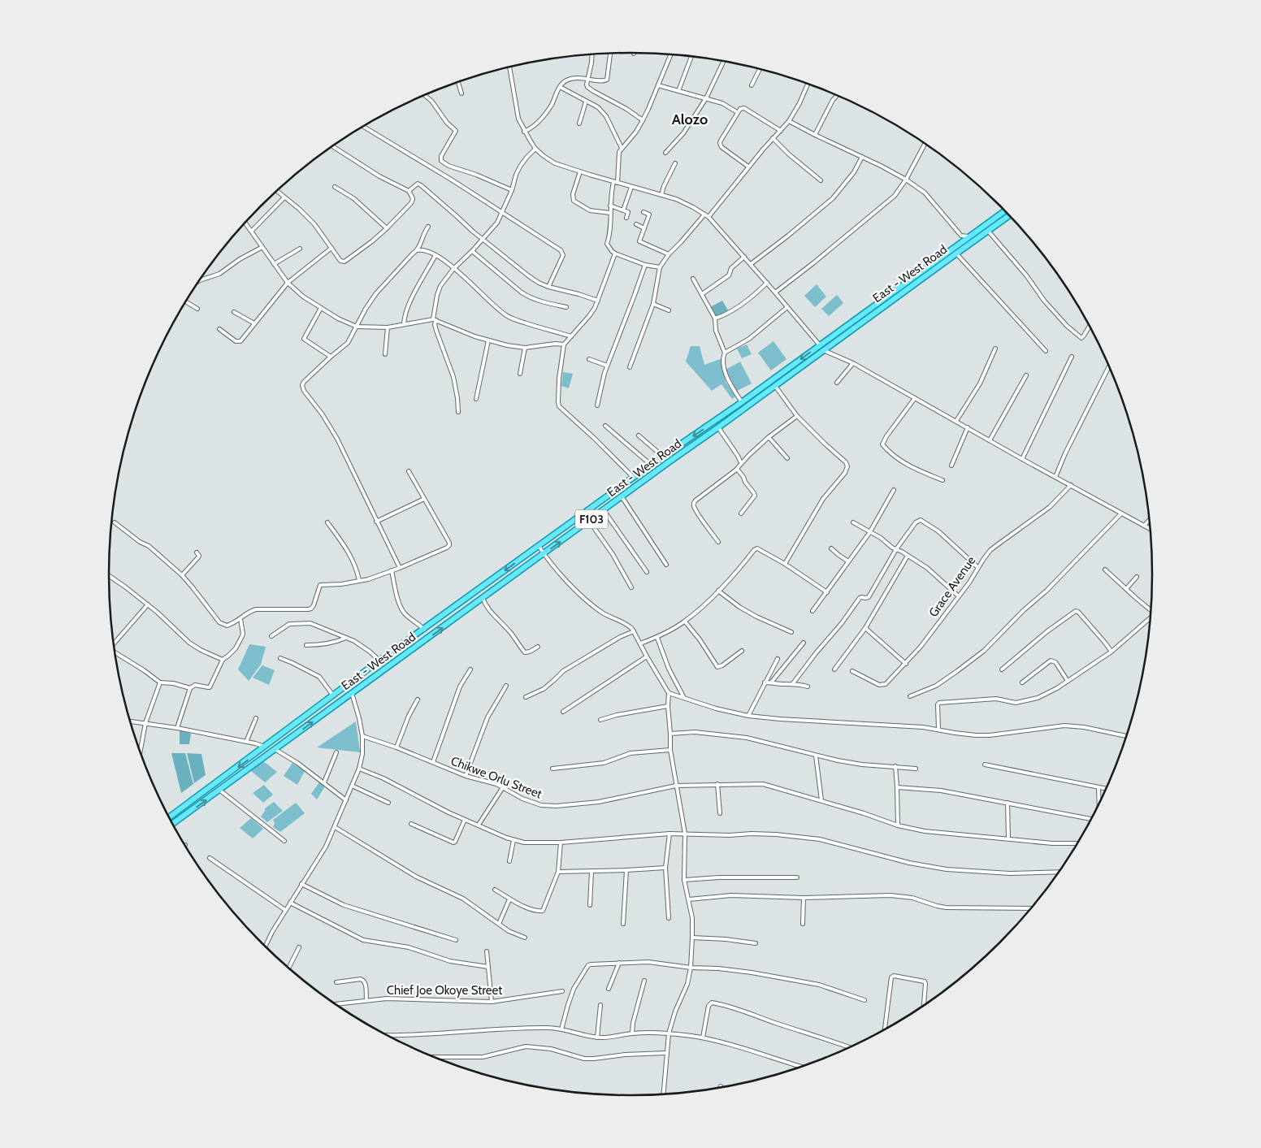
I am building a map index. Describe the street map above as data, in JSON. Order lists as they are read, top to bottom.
{
  "streets": {
    "main road": ["East - West Road", "F103"],
    "street": ["Grace Avenue", "Chikwe Orlu Street", "Chief Joe Okoye Street"]
  },
  "districts": ["Alozo"]
}
